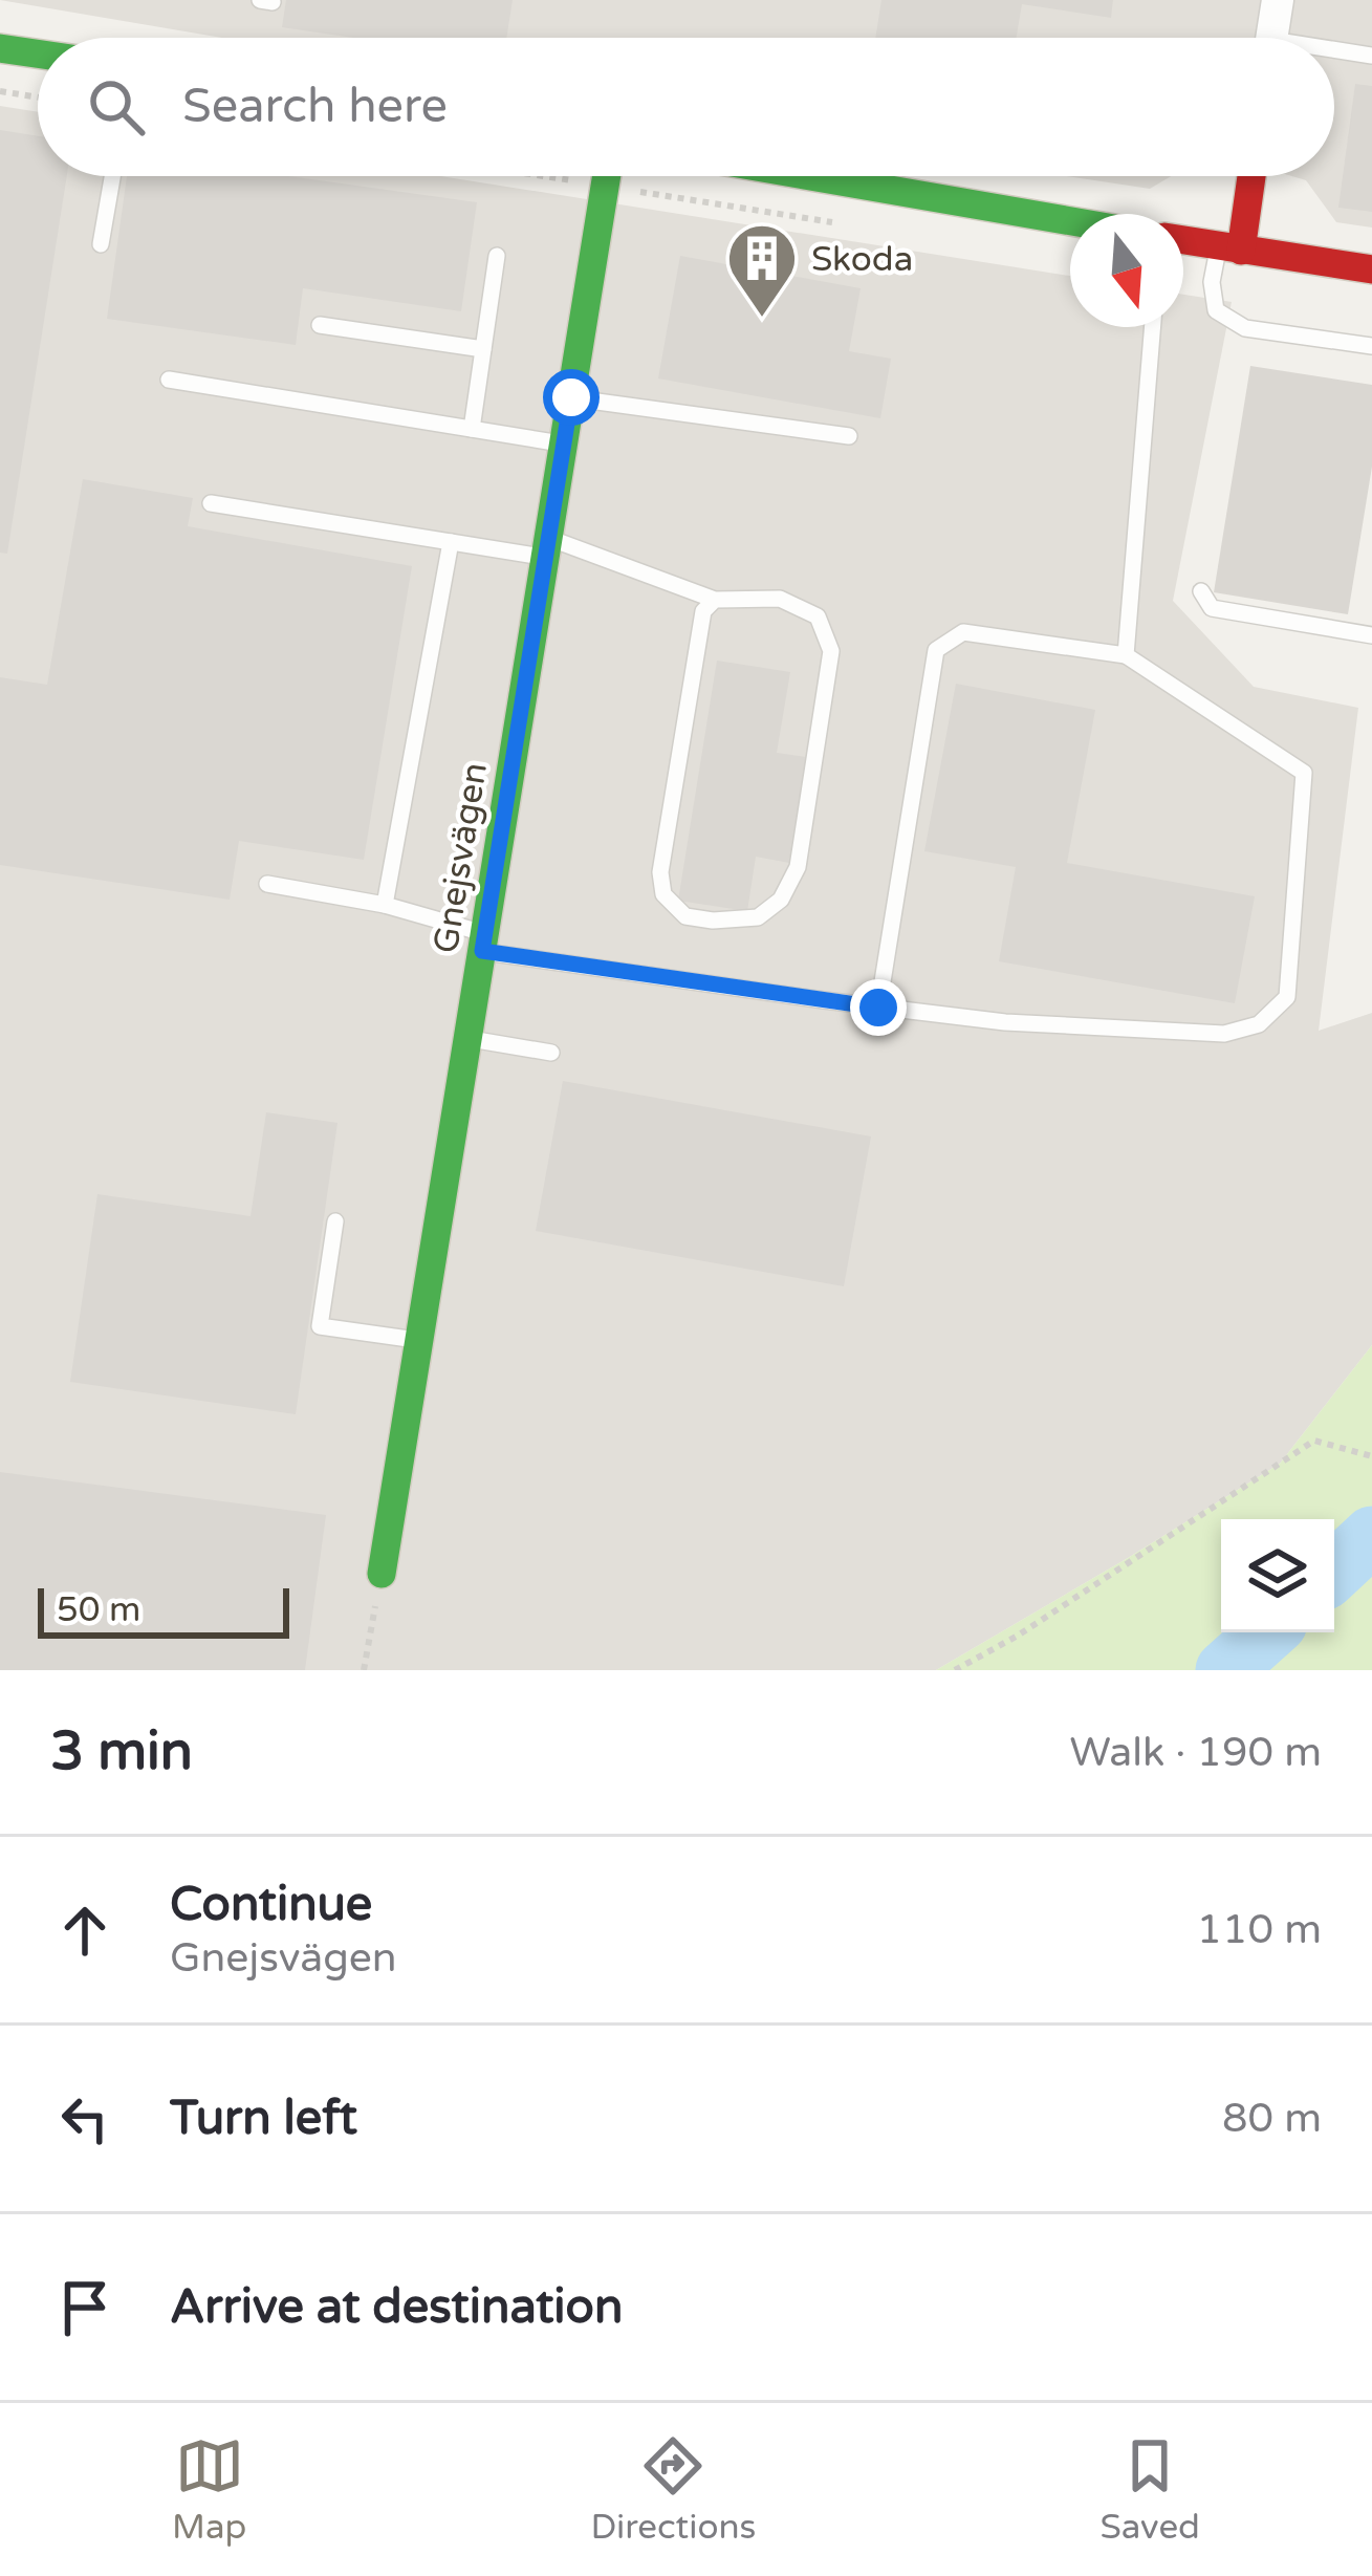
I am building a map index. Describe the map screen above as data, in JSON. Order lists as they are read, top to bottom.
{
  "streets": {
    "street": ["Gnejsvägen"]
  },
  "places": {
    "building": ["Skoda"]
  },
  "scale_bar": "50 m",
  "north": "bottom",
  "page": {
    "search": "Search here",
    "scale": "50 m",
    "heading": ["3 min", "Walk · 190 m"],
    "list": [
      ["Continue", "Gnejsvägen", "110 m"],
      ["Turn left", "80 m"],
      "Arrive at destination"
    ],
    "nav": ["Map", "Directions", "Saved"]
  }
}
